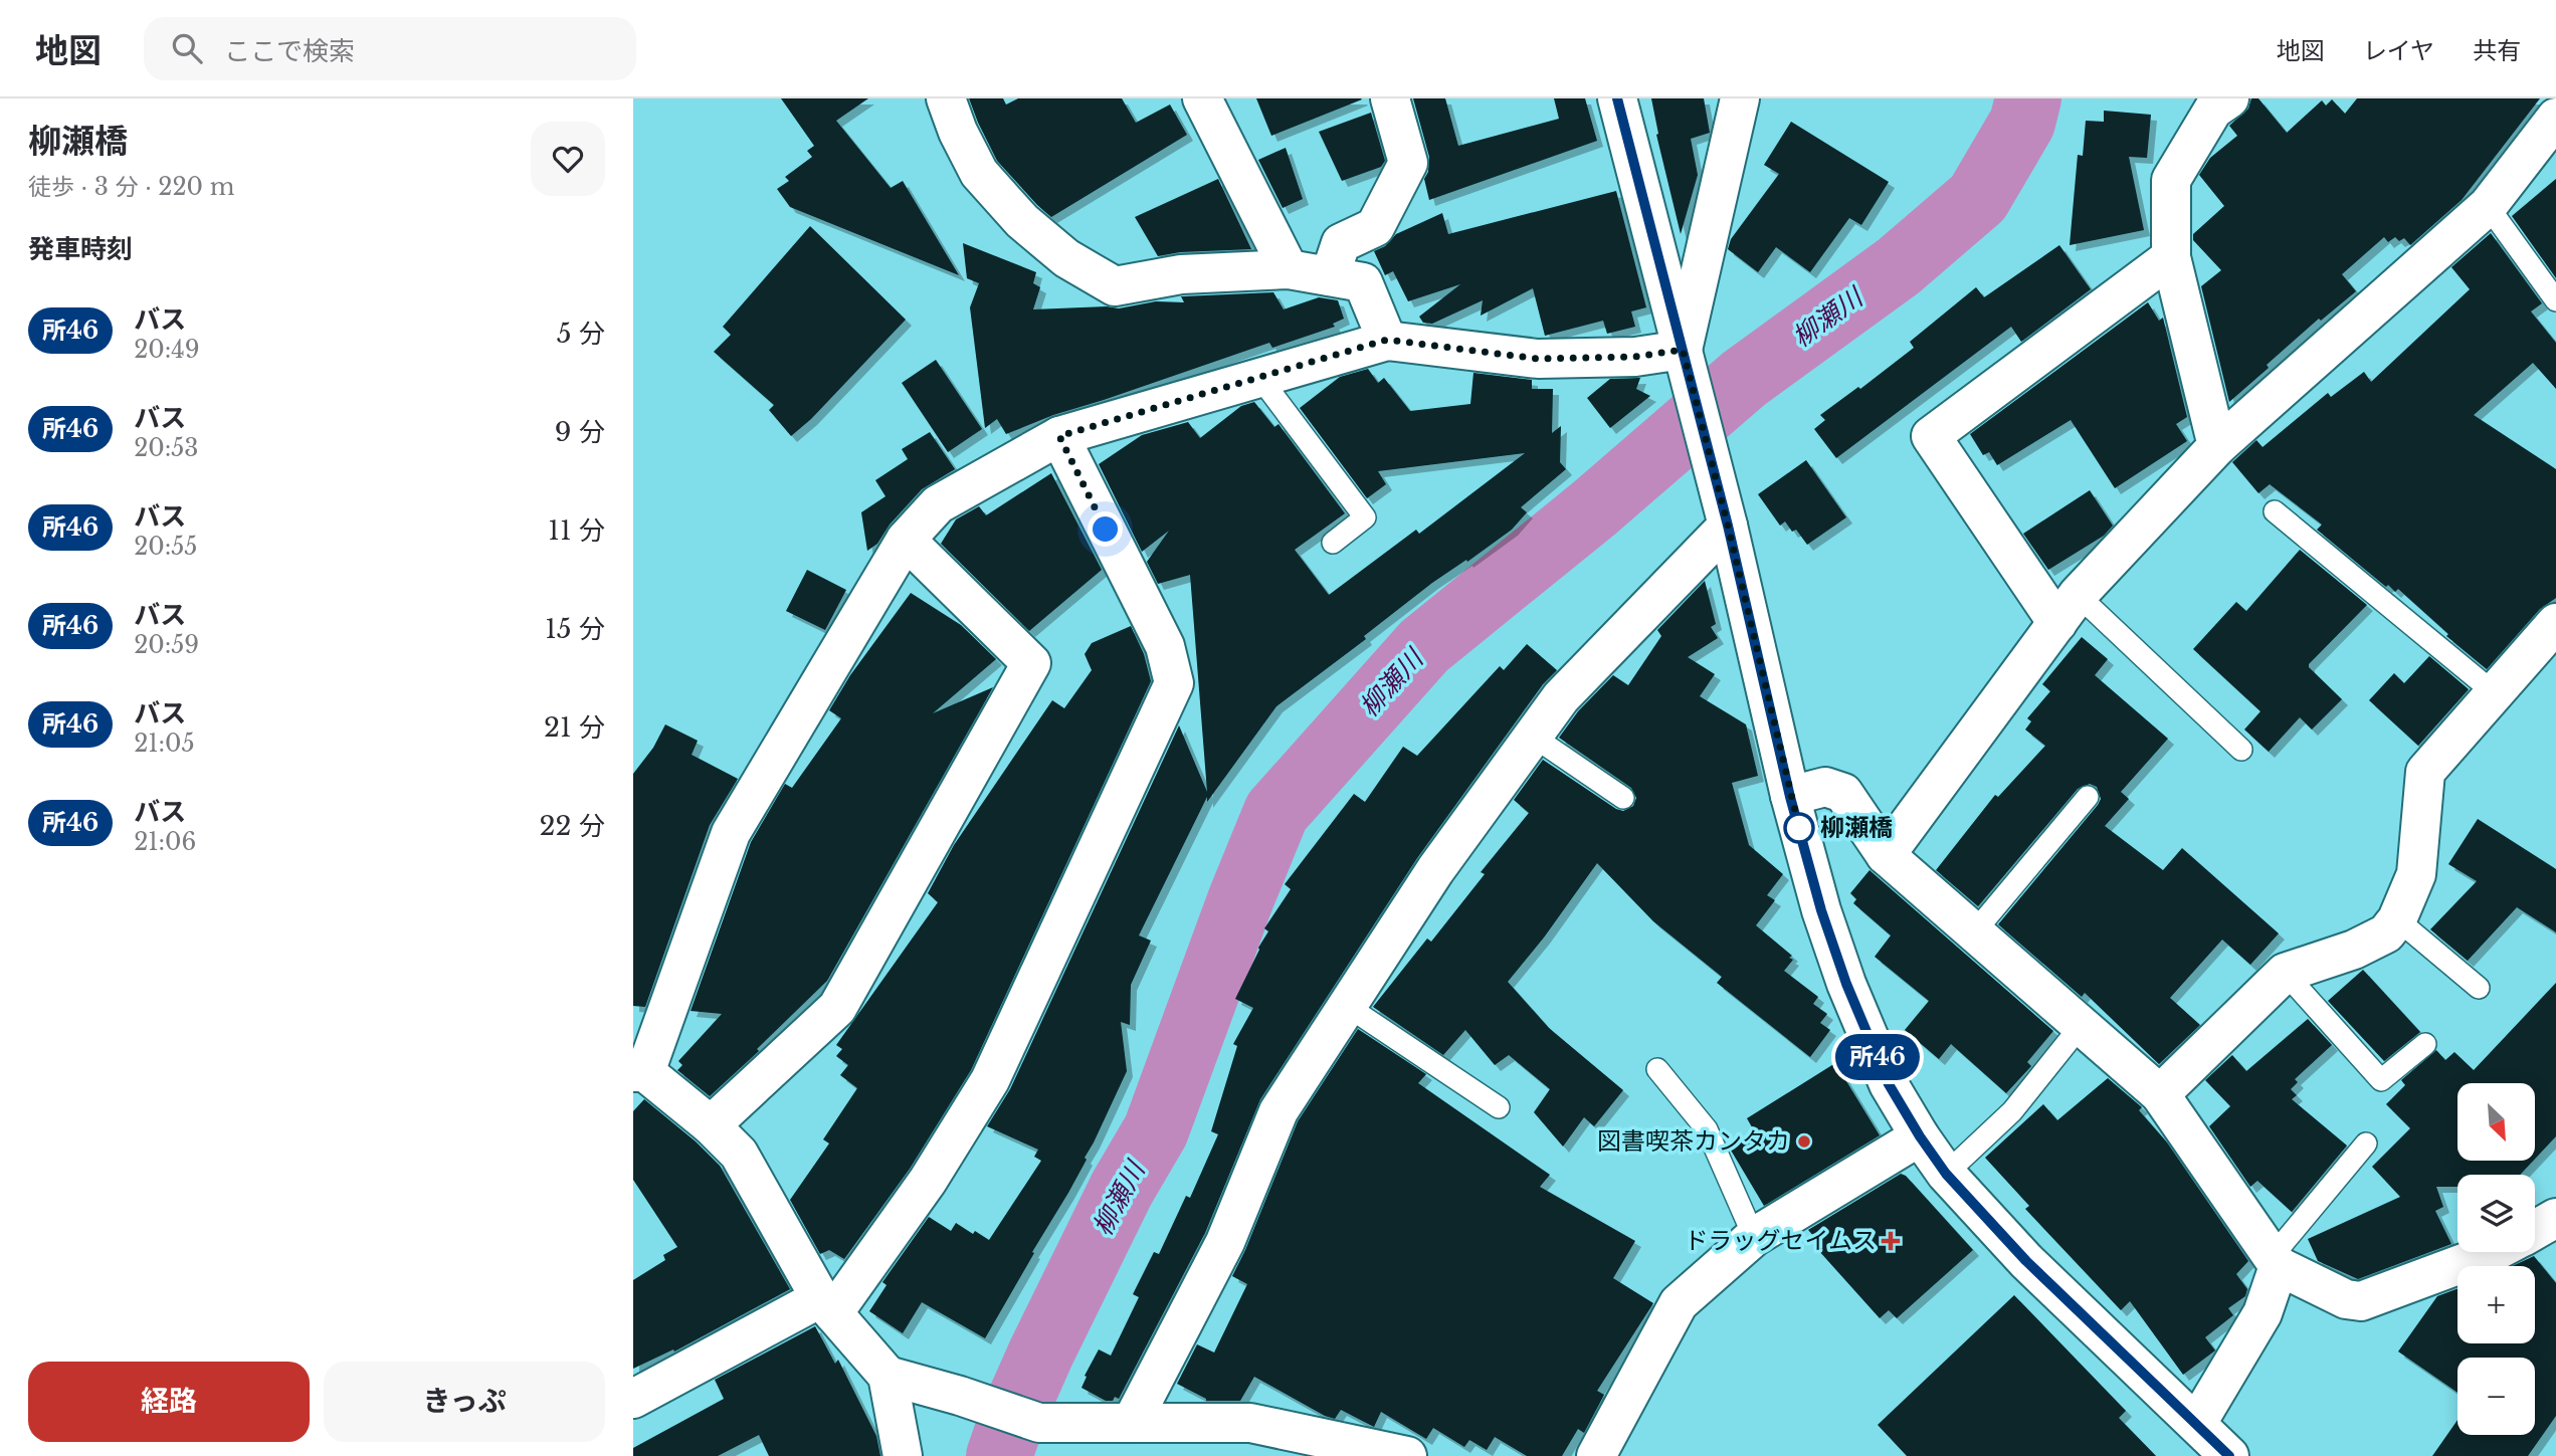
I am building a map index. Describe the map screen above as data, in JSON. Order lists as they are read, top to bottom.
{
  "water": ["柳瀬川"],
  "places": {
    "other": ["柳瀬橋", "図書喫茶カンタカ"],
    "health": ["ドラッグセイムス"]
  },
  "lines": ["bus line 所46"],
  "north": "bottom right",
  "page": {
    "header": "地図",
    "search": "ここで検索",
    "nav": ["地図", "レイヤ", "共有"],
    "heading": [
      ["柳瀬橋", "徒歩 · 3 分 · 220 m"],
      "発車時刻"
    ],
    "on_map": "所46",
    "list": [
      {
        "mark": "所46",
        "name": "バス",
        "note": "20:49",
        "value": "5 分"
      },
      {
        "mark": "所46",
        "name": "バス",
        "note": "20:53",
        "value": "9 分"
      },
      {
        "mark": "所46",
        "name": "バス",
        "note": "20:55",
        "value": "11 分"
      },
      {
        "mark": "所46",
        "name": "バス",
        "note": "20:59",
        "value": "15 分"
      },
      {
        "mark": "所46",
        "name": "バス",
        "note": "21:05",
        "value": "21 分"
      },
      {
        "mark": "所46",
        "name": "バス",
        "note": "21:06",
        "value": "22 分"
      }
    ],
    "map_buttons": ["+", "−"],
    "buttons": ["経路", "きっぷ"]
  }
}
